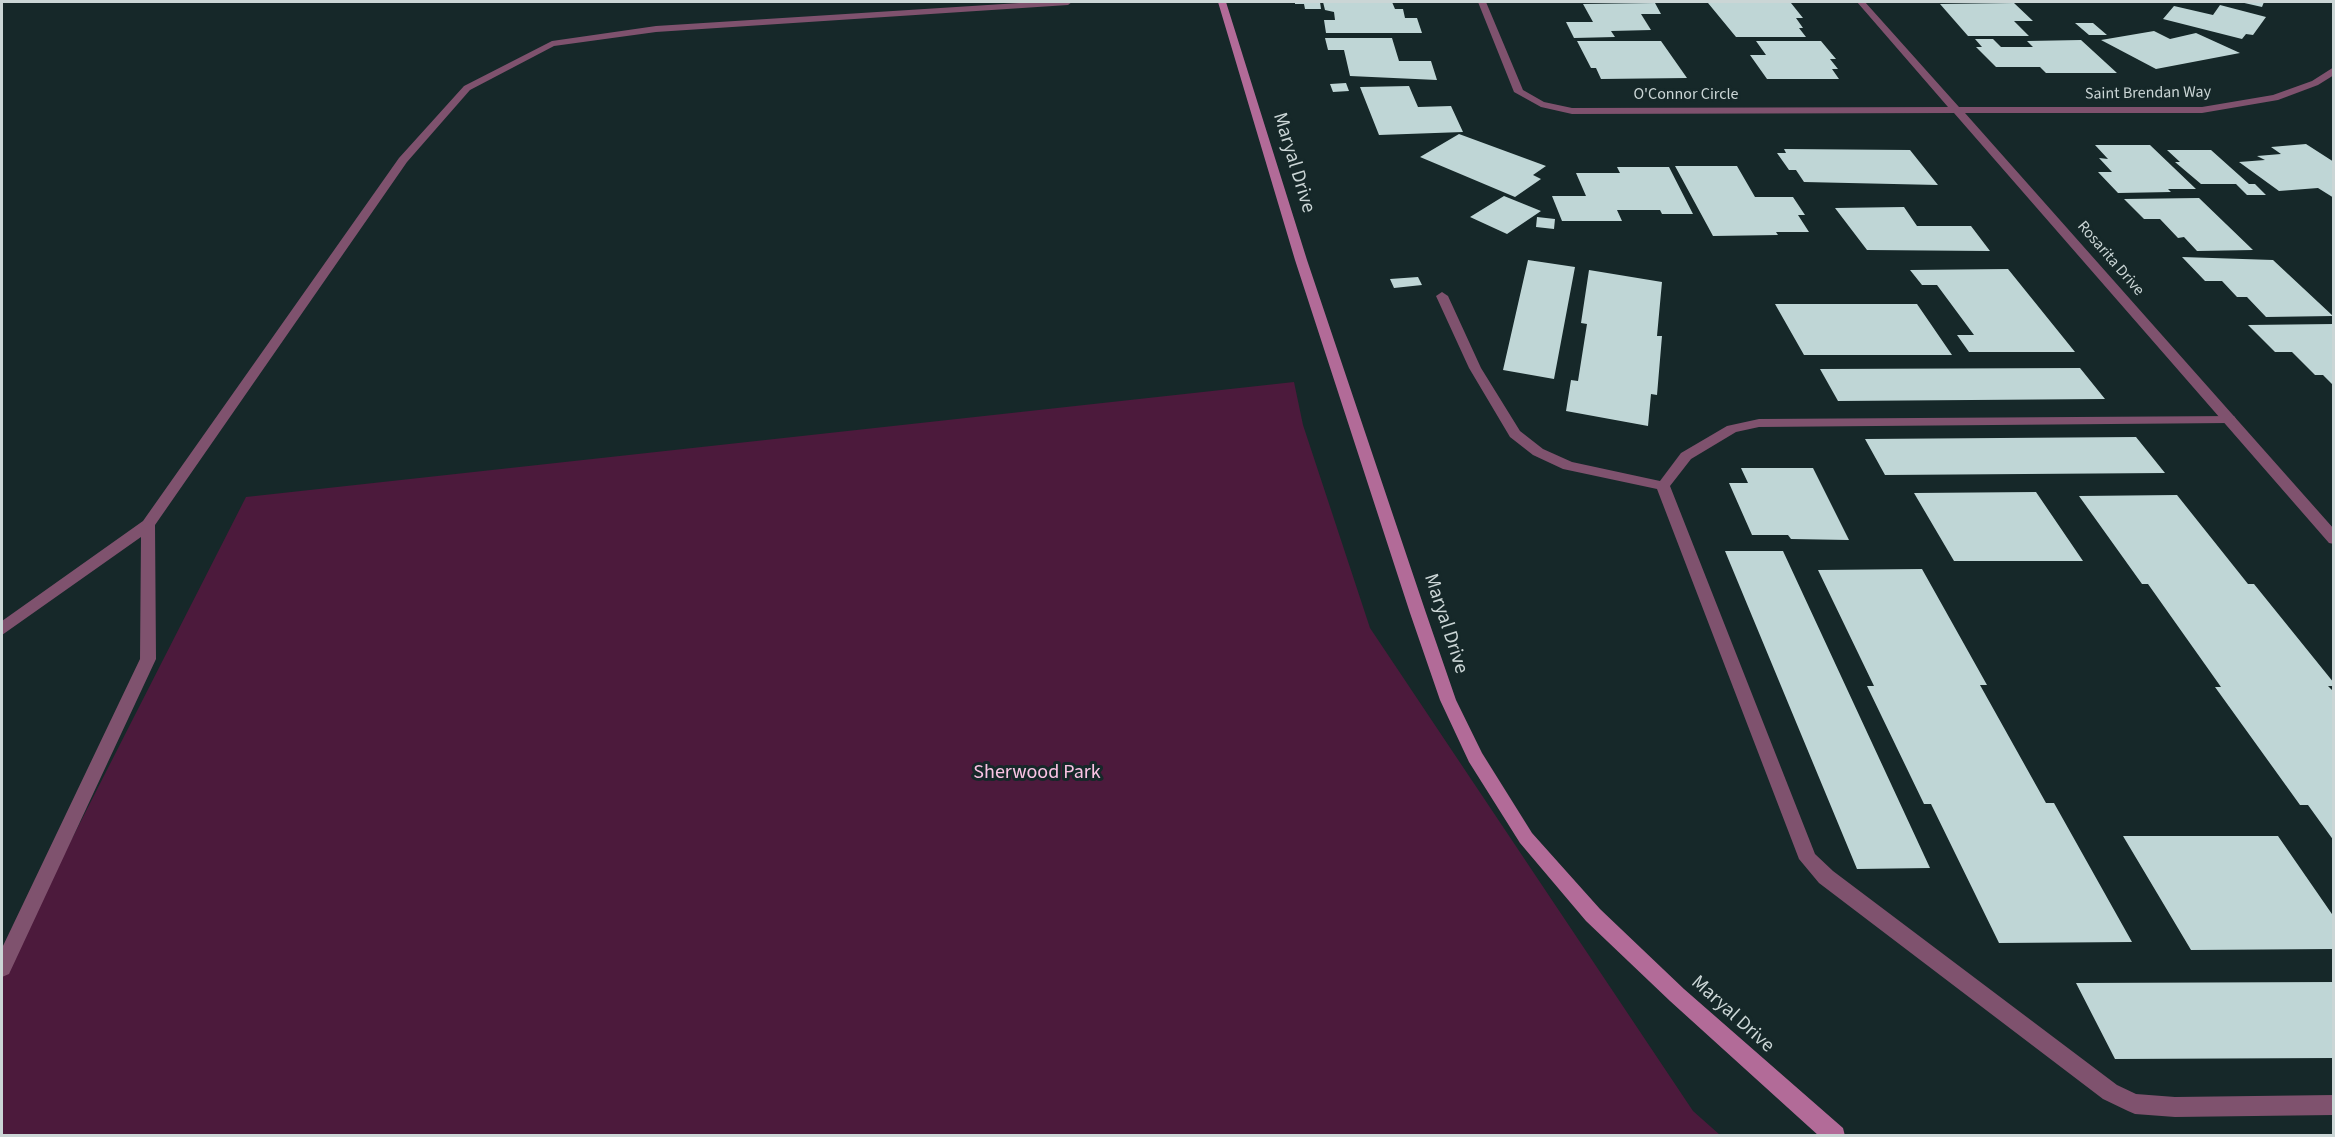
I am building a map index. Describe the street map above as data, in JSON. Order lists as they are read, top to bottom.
{
  "streets": {
    "street": [
      "Saint Brendan Way",
      "O'Connor Circle",
      "Maryal Drive",
      "Rosarita Drive"
    ]
  },
  "crossings": [
    ["Saint Brendan Way", "O'Connor Circle"],
    ["Saint Brendan Way", "Rosarita Drive"],
    ["O'Connor Circle", "Rosarita Drive"]
  ],
  "parks": ["Sherwood Park"]
}
